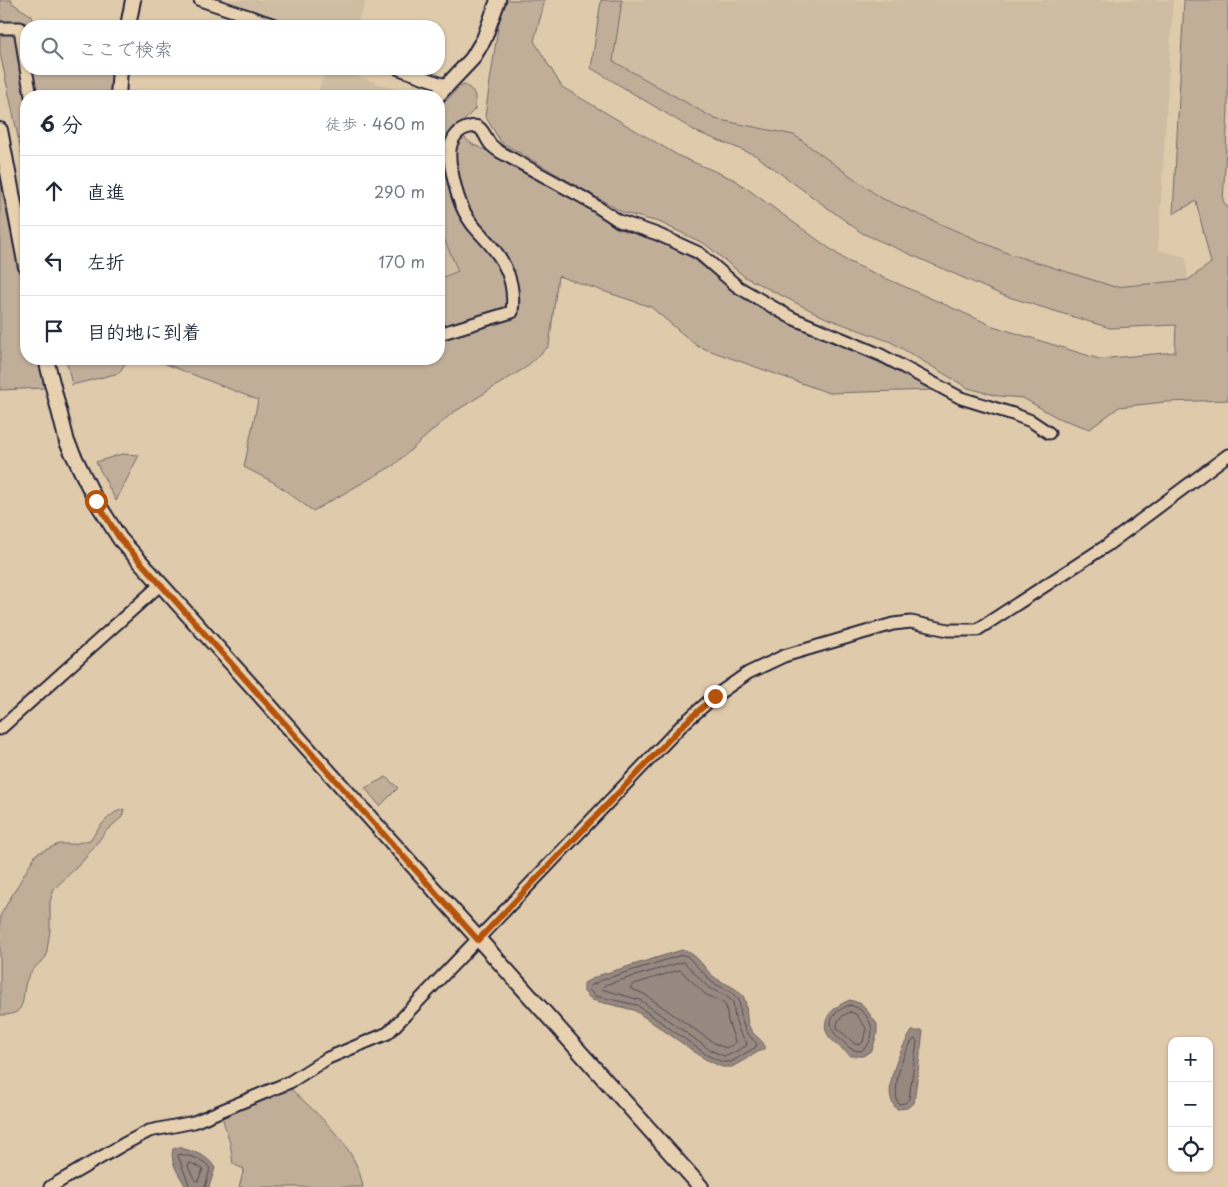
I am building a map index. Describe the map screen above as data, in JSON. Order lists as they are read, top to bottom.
{
  "page": {
    "search": "ここで検索",
    "heading": ["6 分", "徒歩 · 460 m"],
    "list": [
      ["直進", "290 m"],
      ["左折", "170 m"],
      "目的地に到着"
    ],
    "map_buttons": ["+", "−"]
  }
}
